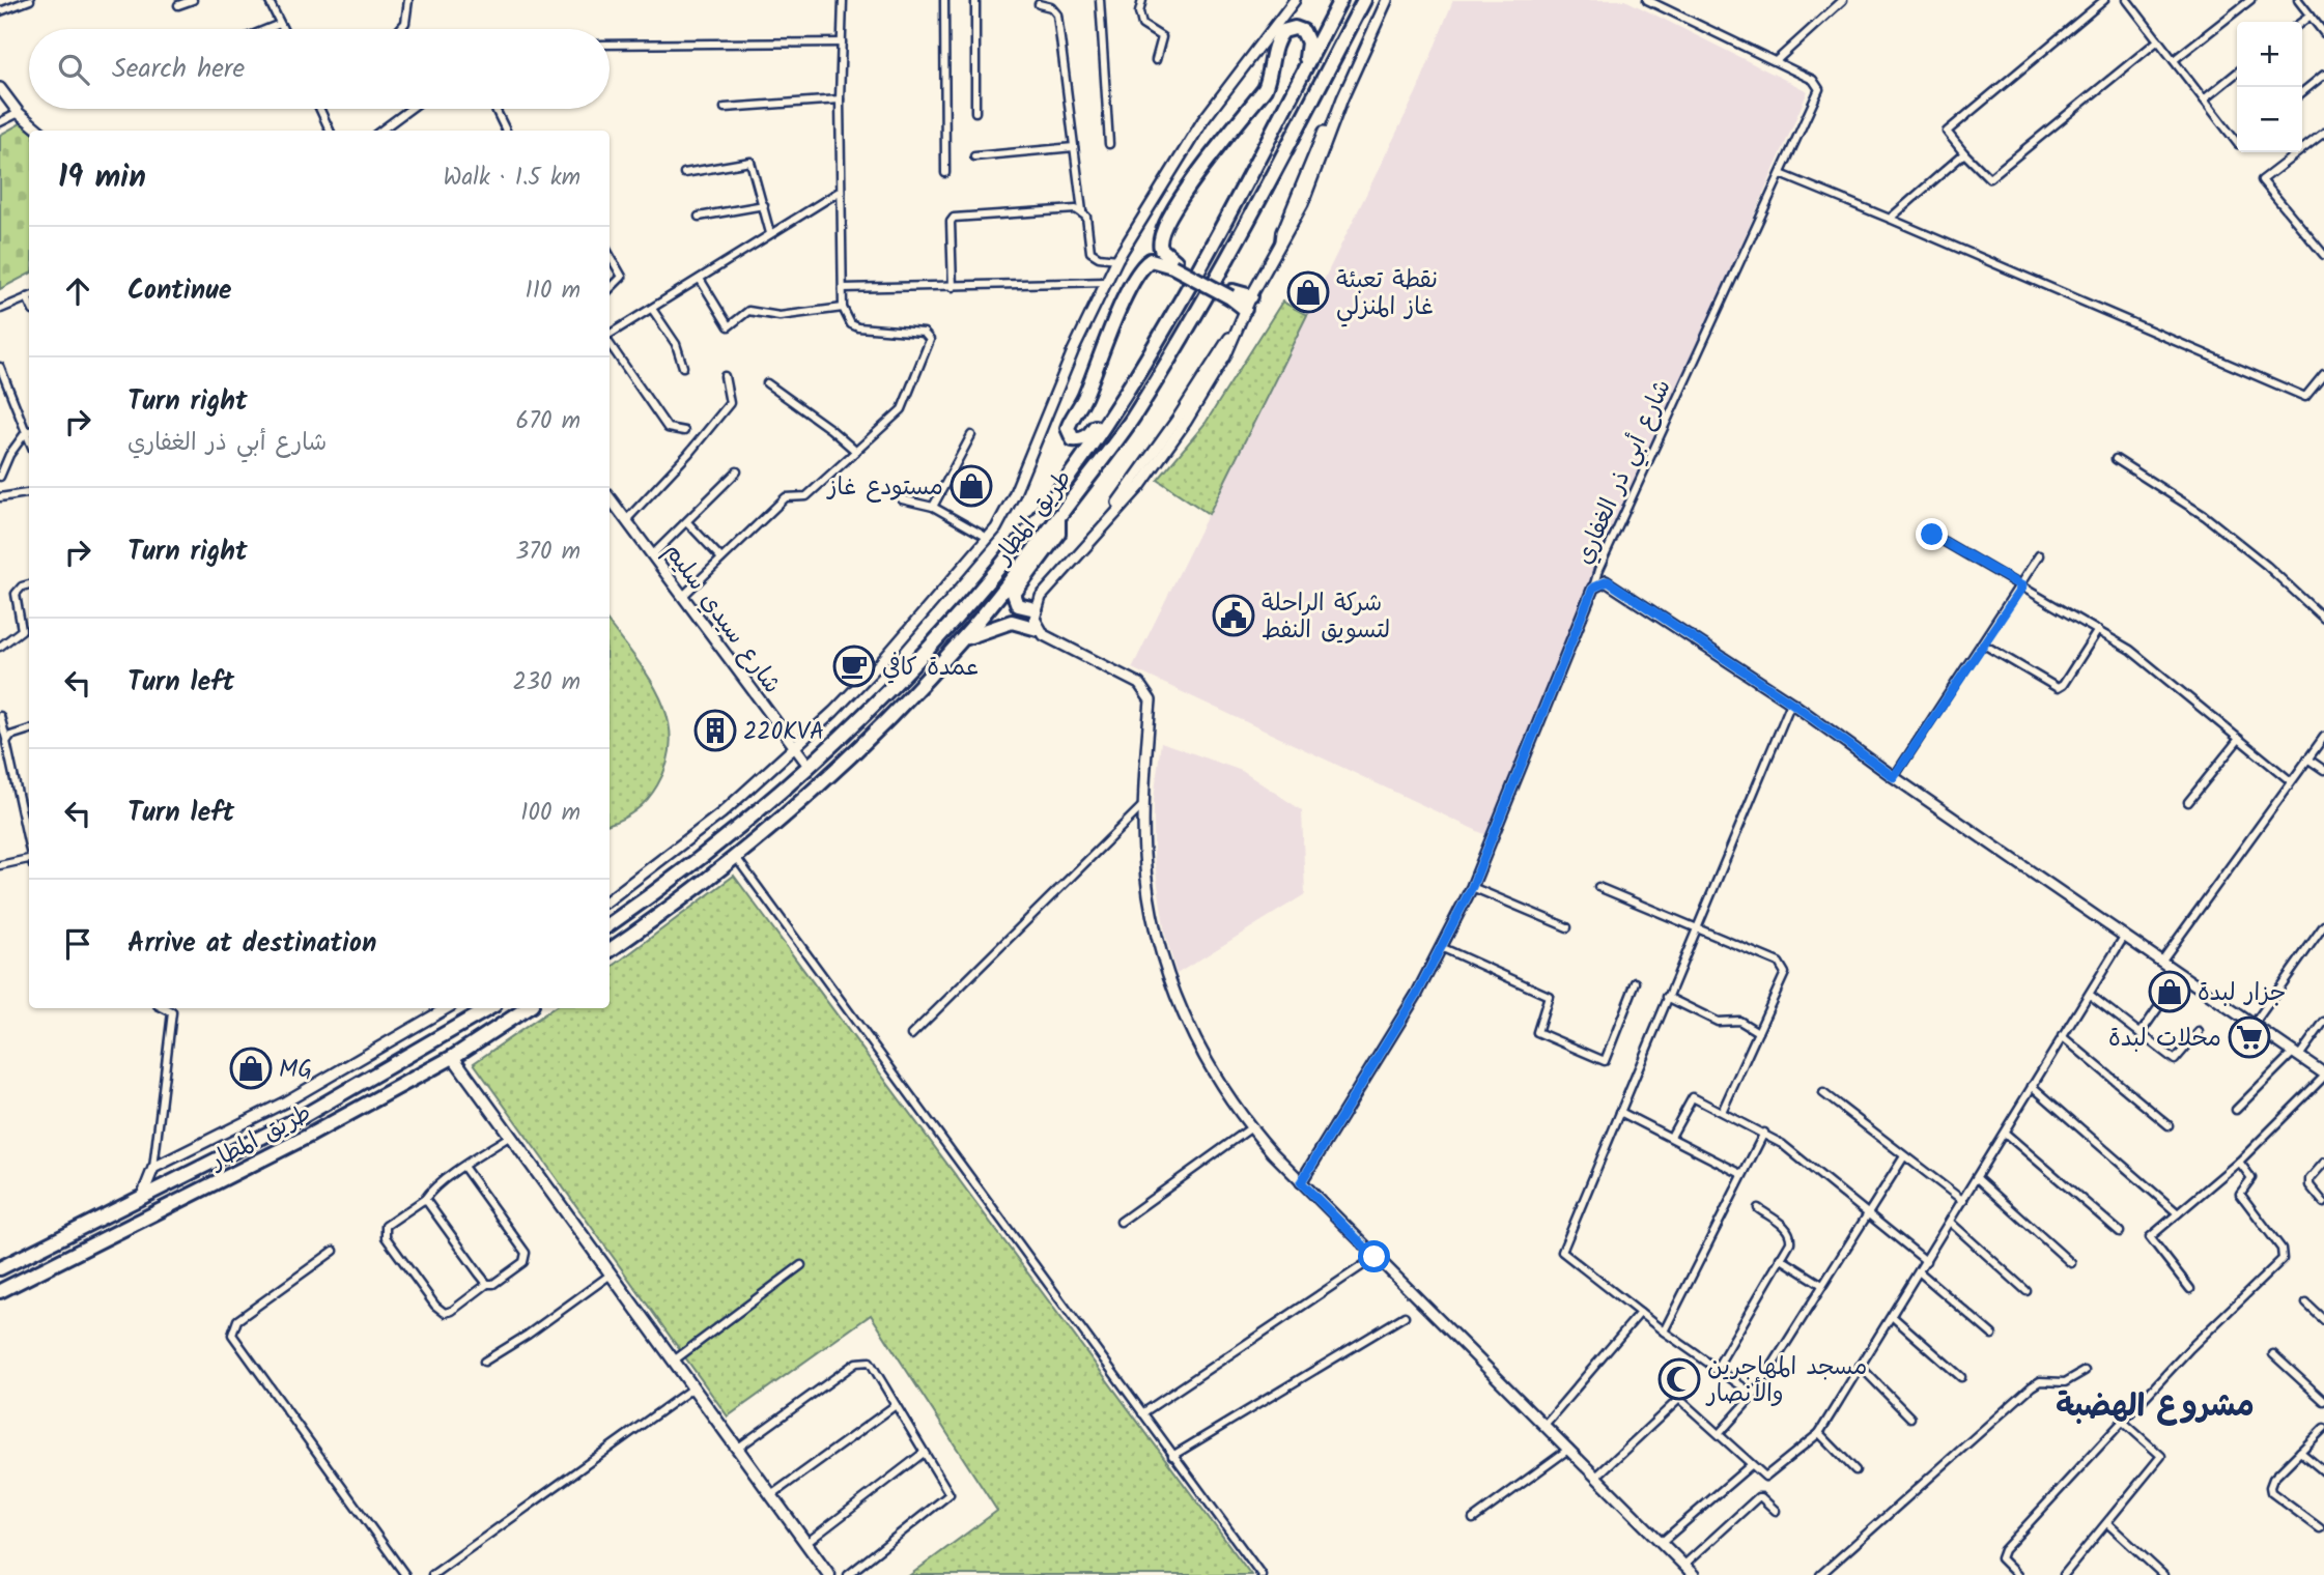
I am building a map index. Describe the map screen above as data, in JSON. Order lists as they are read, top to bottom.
{
  "streets": {
    "highway": ["طريق المطار"],
    "street": ["شارع أبي ذر الغفاري", "شارع سيدي سليم"]
  },
  "crossings": [
    ["طريق المطار", "شارع سيدي سليم"]
  ],
  "districts": ["مشروع الهضبة"],
  "places": {
    "shop": [
      "نقطة تعبئة غاز المنزلي",
      "مستودع غاز",
      "جزار لبدة",
      "MG"
    ],
    "public building": ["شركة الراحلة لتسويق النفط"],
    "cafe": ["عمدة كافي"],
    "building": ["220KVA"],
    "supermarket": ["محلات لبدة"],
    "mosque": ["مسجد المهاجرين والأنصار"]
  },
  "page": {
    "map_buttons": ["+", "−"],
    "search": "Search here",
    "heading": ["19 min", "Walk · 1.5 km"],
    "list": [
      ["Continue", "110 m"],
      ["Turn right", "شارع أبي ذر الغفاري", "670 m"],
      ["Turn right", "370 m"],
      ["Turn left", "230 m"],
      ["Turn left", "100 m"],
      "Arrive at destination"
    ]
  }
}
